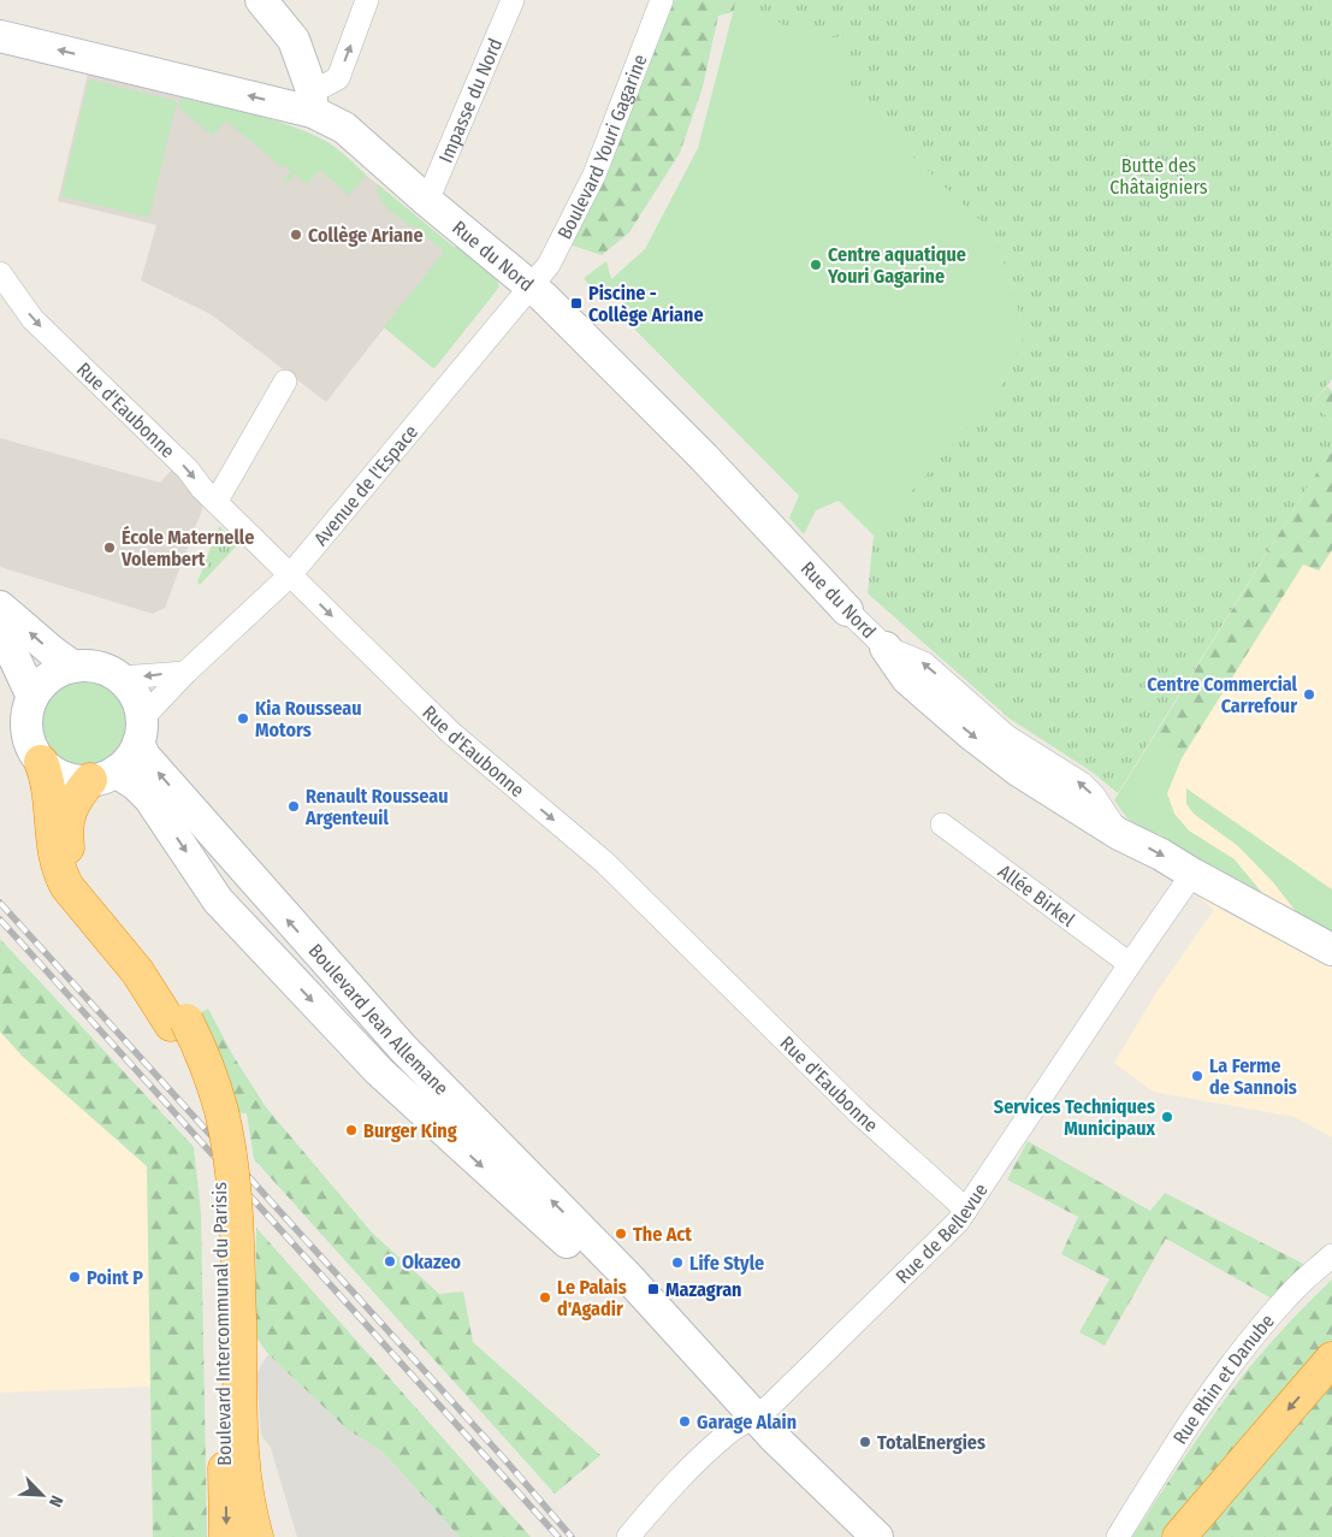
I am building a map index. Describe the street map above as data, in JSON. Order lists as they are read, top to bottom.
{
  "streets": {
    "highway": ["Boulevard Intercommunal du Parisis"],
    "main road": ["Rue du Nord", "Boulevard Jean Allemane"],
    "street": [
      "Impasse du Nord",
      "Boulevard Youri Gagarine",
      "Rue d'Eaubonne",
      "Avenue de l'Espace",
      "Allée Birkel",
      "Rue de Bellevue",
      "Rue Rhin et Danube"
    ]
  },
  "crossings": [
    ["Impasse du Nord", "Rue du Nord"],
    ["Boulevard Youri Gagarine", "Rue du Nord"],
    ["Boulevard Youri Gagarine", "Avenue de l'Espace"],
    ["Rue du Nord", "Avenue de l'Espace"],
    ["Rue du Nord", "Rue de Bellevue"],
    ["Rue d'Eaubonne", "Avenue de l'Espace"],
    ["Rue d'Eaubonne", "Rue de Bellevue"],
    ["Avenue de l'Espace", "Boulevard Jean Allemane"],
    ["Avenue de l'Espace", "Boulevard Intercommunal du Parisis"],
    ["Allée Birkel", "Rue de Bellevue"],
    ["Boulevard Jean Allemane", "Rue de Bellevue"],
    ["Boulevard Jean Allemane", "Boulevard Intercommunal du Parisis"]
  ],
  "one_way": ["Rue d'Eaubonne"],
  "parks": ["Butte des Châtaigniers"],
  "places": {
    "other": [
      "Collège Ariane",
      "Centre aquatique Youri Gagarine",
      "École Maternelle Volembert",
      "Centre Commercial Carrefour",
      "Kia Rousseau Motors",
      "Renault Rousseau Argenteuil",
      "La Ferme de Sannois",
      "Services Techniques Municipaux",
      "Burger King",
      "The Act",
      "Okazeo",
      "Life Style",
      "Point P",
      "Le Palais d'Agadir",
      "Garage Alain",
      "TotalEnergies"
    ],
    "transit": ["Piscine - Collège Ariane", "Mazagran"]
  },
  "north": "bottom right"
}
